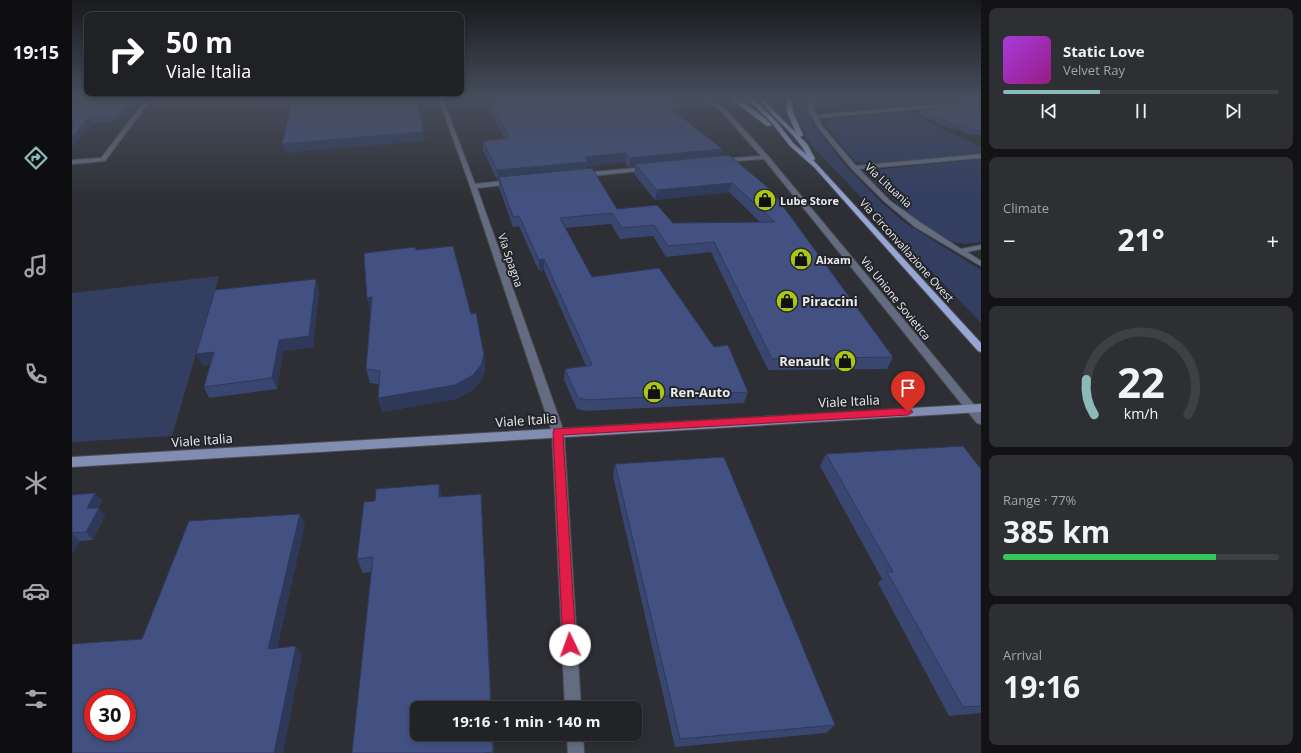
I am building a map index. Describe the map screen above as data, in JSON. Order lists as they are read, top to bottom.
{
  "streets": {
    "main road": ["Via Circonvallazione Ovest"],
    "street": [
      "Via Lituania",
      "Via Spagna",
      "Via Unione Sovietica",
      "Viale Italia"
    ]
  },
  "crossings": [
    ["Via Spagna", "Viale Italia"],
    ["Via Unione Sovietica", "Viale Italia"]
  ],
  "places": {
    "shop": [
      "Lube Store",
      "Aixam",
      "Piraccini",
      "Renault",
      "Ren-Auto"
    ]
  },
  "page": {
    "tabs": "19:15",
    "turn": ["50 m", "Viale Italia"],
    "song": ["Static Love", "Velvet Ray"],
    "tile": [
      "Climate",
      ["Range · 77%", "385 km"],
      ["Arrival", "19:16"]
    ],
    "heat": ["−", "21°", "+"],
    "limit": "30",
    "trip": "19:16 · 1 min · 140 m",
    "gauge": ["22", "km/h"]
  }
}
